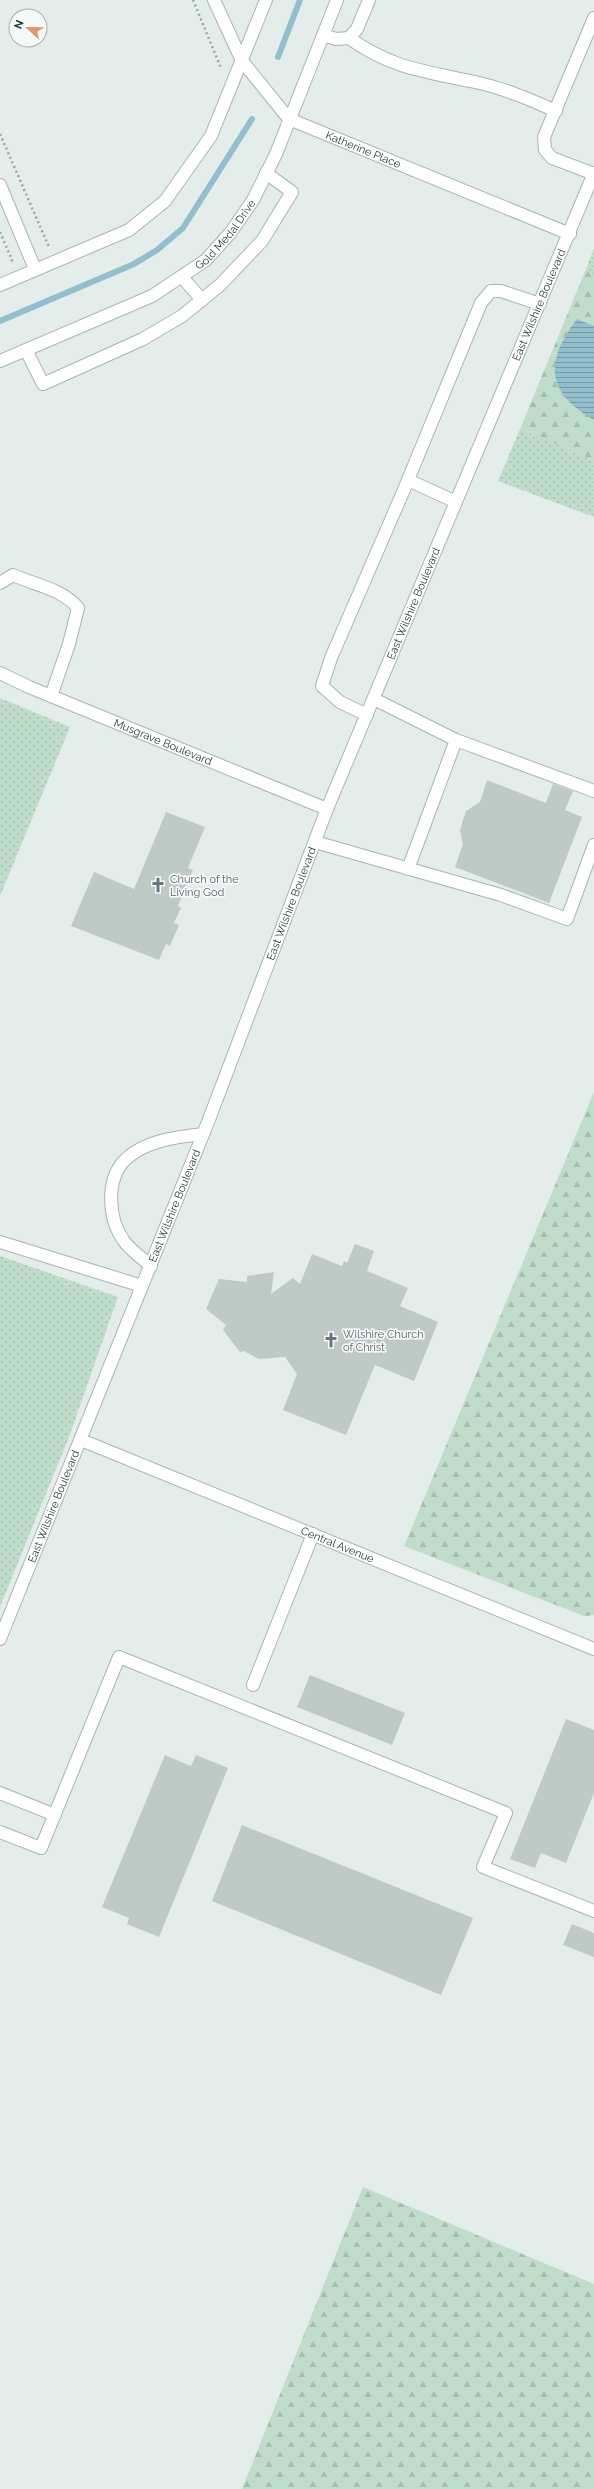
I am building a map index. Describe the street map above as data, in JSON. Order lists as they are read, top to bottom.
{
  "streets": {
    "street": [
      "Katherine Place",
      "Gold Medal Drive",
      "East Wilshire Boulevard",
      "Musgrave Boulevard",
      "Central Avenue"
    ]
  },
  "crossings": [
    ["Katherine Place", "Gold Medal Drive"],
    ["Katherine Place", "East Wilshire Boulevard"],
    ["East Wilshire Boulevard", "Musgrave Boulevard"],
    ["East Wilshire Boulevard", "Central Avenue"]
  ],
  "places": {
    "church": ["Church of the Living God", "Wilshire Church of Christ"]
  },
  "north": "left"
}
